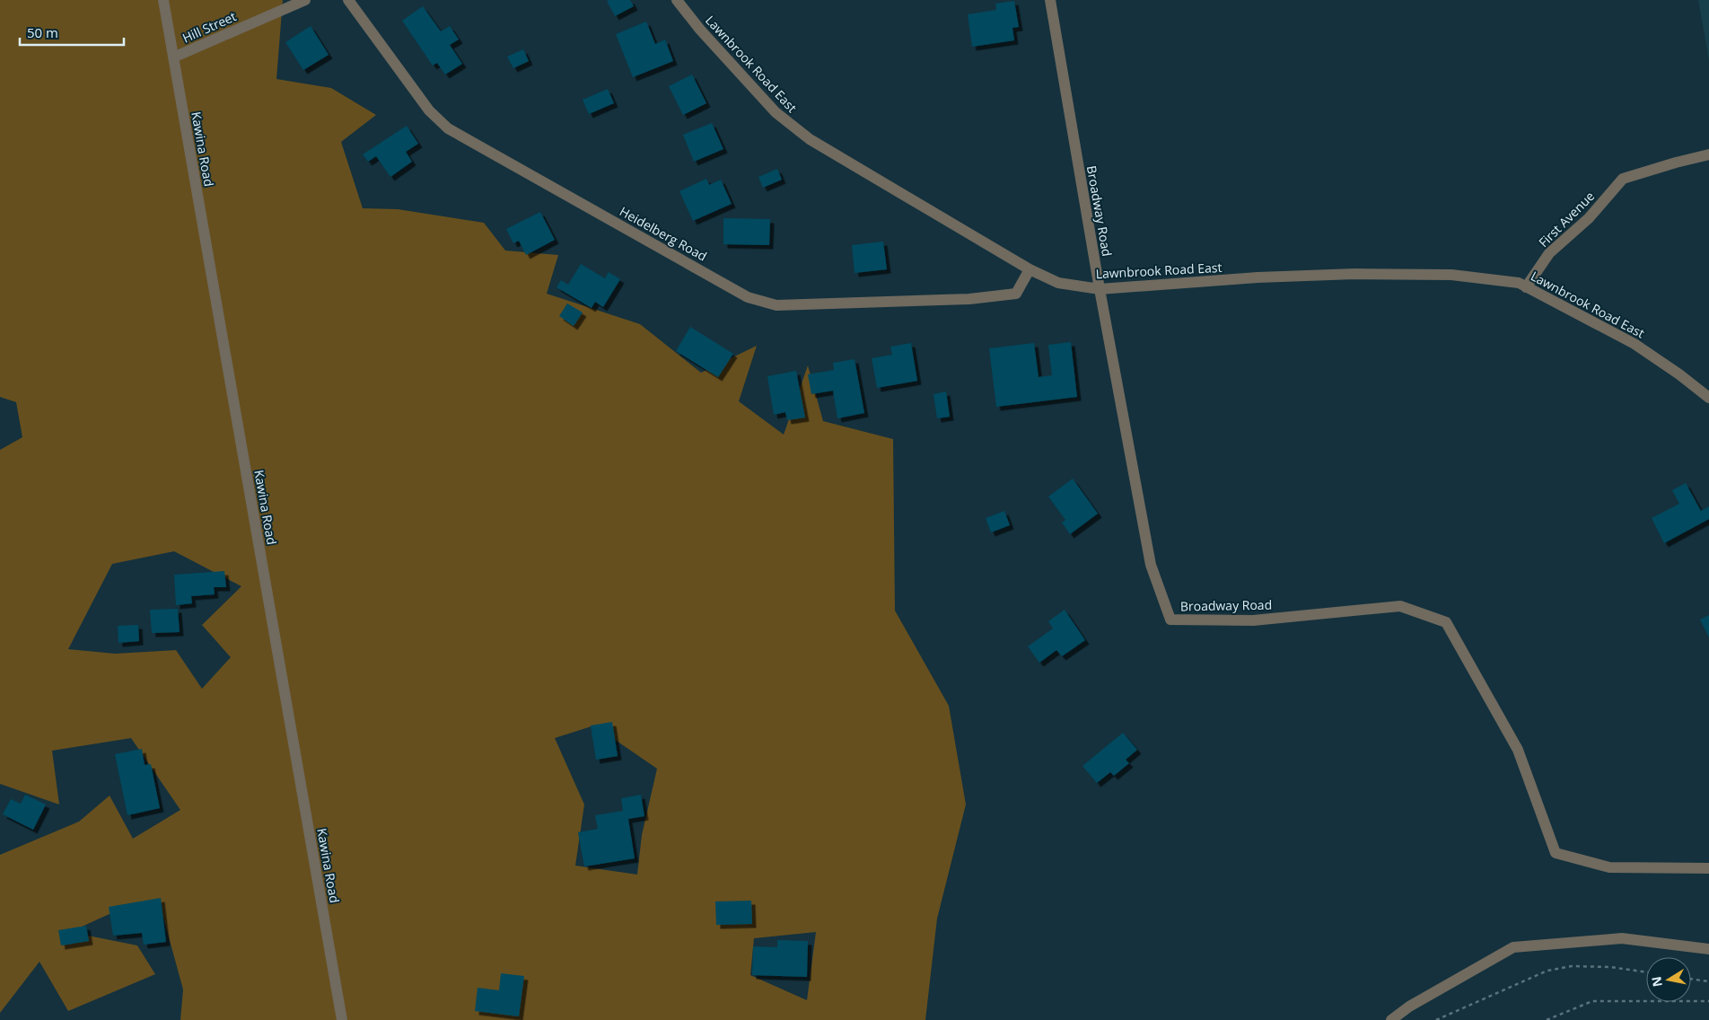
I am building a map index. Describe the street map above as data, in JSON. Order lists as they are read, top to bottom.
{
  "streets": {
    "street": [
      "Hill Street",
      "Lawnbrook Road East",
      "Kawina Road",
      "Broadway Road",
      "First Avenue",
      "Heidelberg Road"
    ]
  },
  "crossings": [
    ["Hill Street", "Kawina Road"],
    ["Lawnbrook Road East", "Broadway Road"],
    ["Lawnbrook Road East", "First Avenue"],
    ["Lawnbrook Road East", "Heidelberg Road"]
  ],
  "scale_bar": "50 m",
  "north": "left"
}
